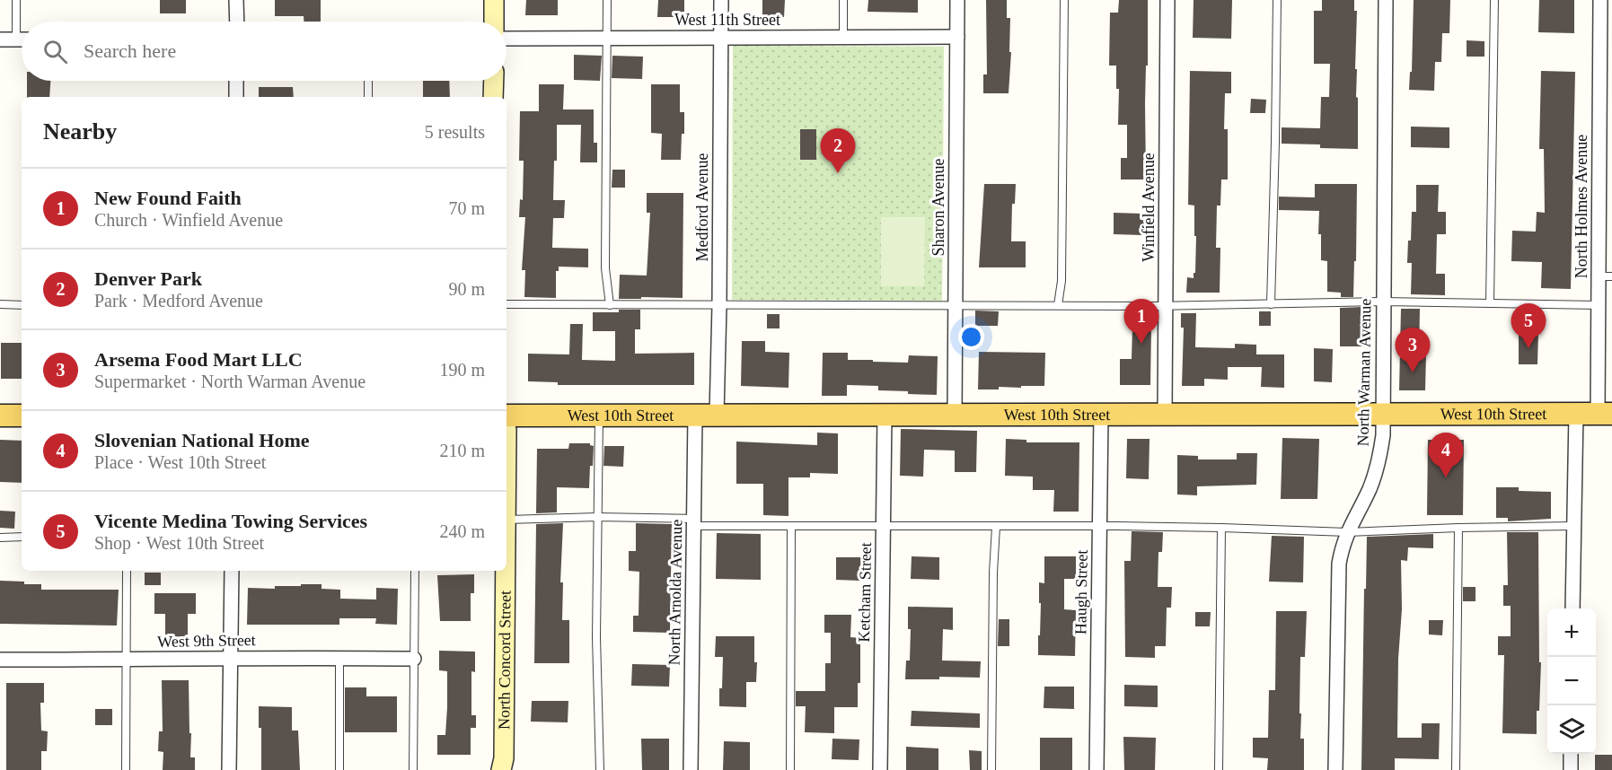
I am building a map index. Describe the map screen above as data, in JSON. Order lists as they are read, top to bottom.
{
  "streets": {
    "main road": ["West 10th Street", "North Concord Street"],
    "street": [
      "West 11th Street",
      "North Holmes Avenue",
      "Medford Avenue",
      "Sharon Avenue",
      "Winfield Avenue",
      "North Warman Avenue",
      "North Arnolda Avenue",
      "Ketcham Street",
      "Haugh Street",
      "West 9th Street"
    ]
  },
  "crossings": [
    ["West 11th Street", "Medford Avenue"],
    ["West 11th Street", "Sharon Avenue"],
    ["North Holmes Avenue", "West 10th Street"],
    ["Medford Avenue", "West 10th Street"],
    ["Sharon Avenue", "West 10th Street"],
    ["Winfield Avenue", "West 10th Street"],
    ["North Warman Avenue", "West 10th Street"],
    ["West 10th Street", "North Arnolda Avenue"],
    ["West 10th Street", "Ketcham Street"],
    ["West 10th Street", "Haugh Street"]
  ],
  "page": {
    "search": "Search here",
    "heading": ["Nearby", "5 results"],
    "pins": [
      "2",
      "1",
      "5",
      "3",
      "4"
    ],
    "list": [
      {
        "mark": "1",
        "name": "New Found Faith",
        "note": "Church · Winfield Avenue",
        "value": "70 m"
      },
      {
        "mark": "2",
        "name": "Denver Park",
        "note": "Park · Medford Avenue",
        "value": "90 m"
      },
      {
        "mark": "3",
        "name": "Arsema Food Mart LLC",
        "note": "Supermarket · North Warman Avenue",
        "value": "190 m"
      },
      {
        "mark": "4",
        "name": "Slovenian National Home",
        "note": "Place · West 10th Street",
        "value": "210 m"
      },
      {
        "mark": "5",
        "name": "Vicente Medina Towing Services",
        "note": "Shop · West 10th Street",
        "value": "240 m"
      }
    ],
    "map_buttons": ["+", "−"]
  }
}
